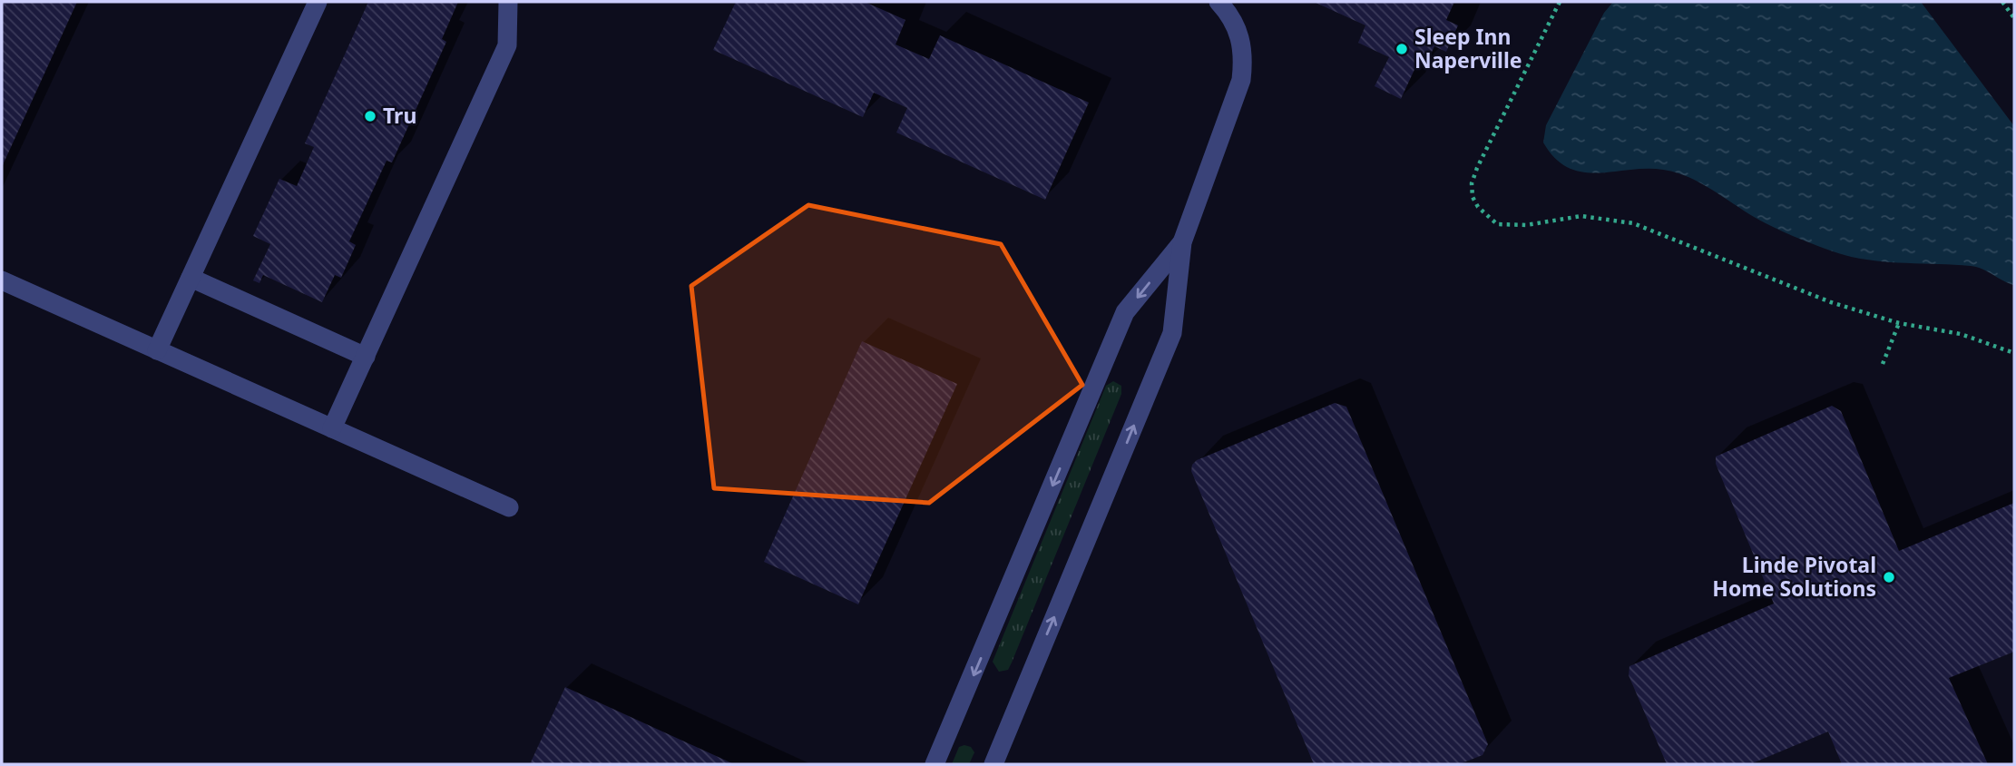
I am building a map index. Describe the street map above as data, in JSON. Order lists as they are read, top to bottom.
{
  "places": ["Sleep Inn Naperville", "Tru", "Linde Pivotal Home Solutions"]
}
